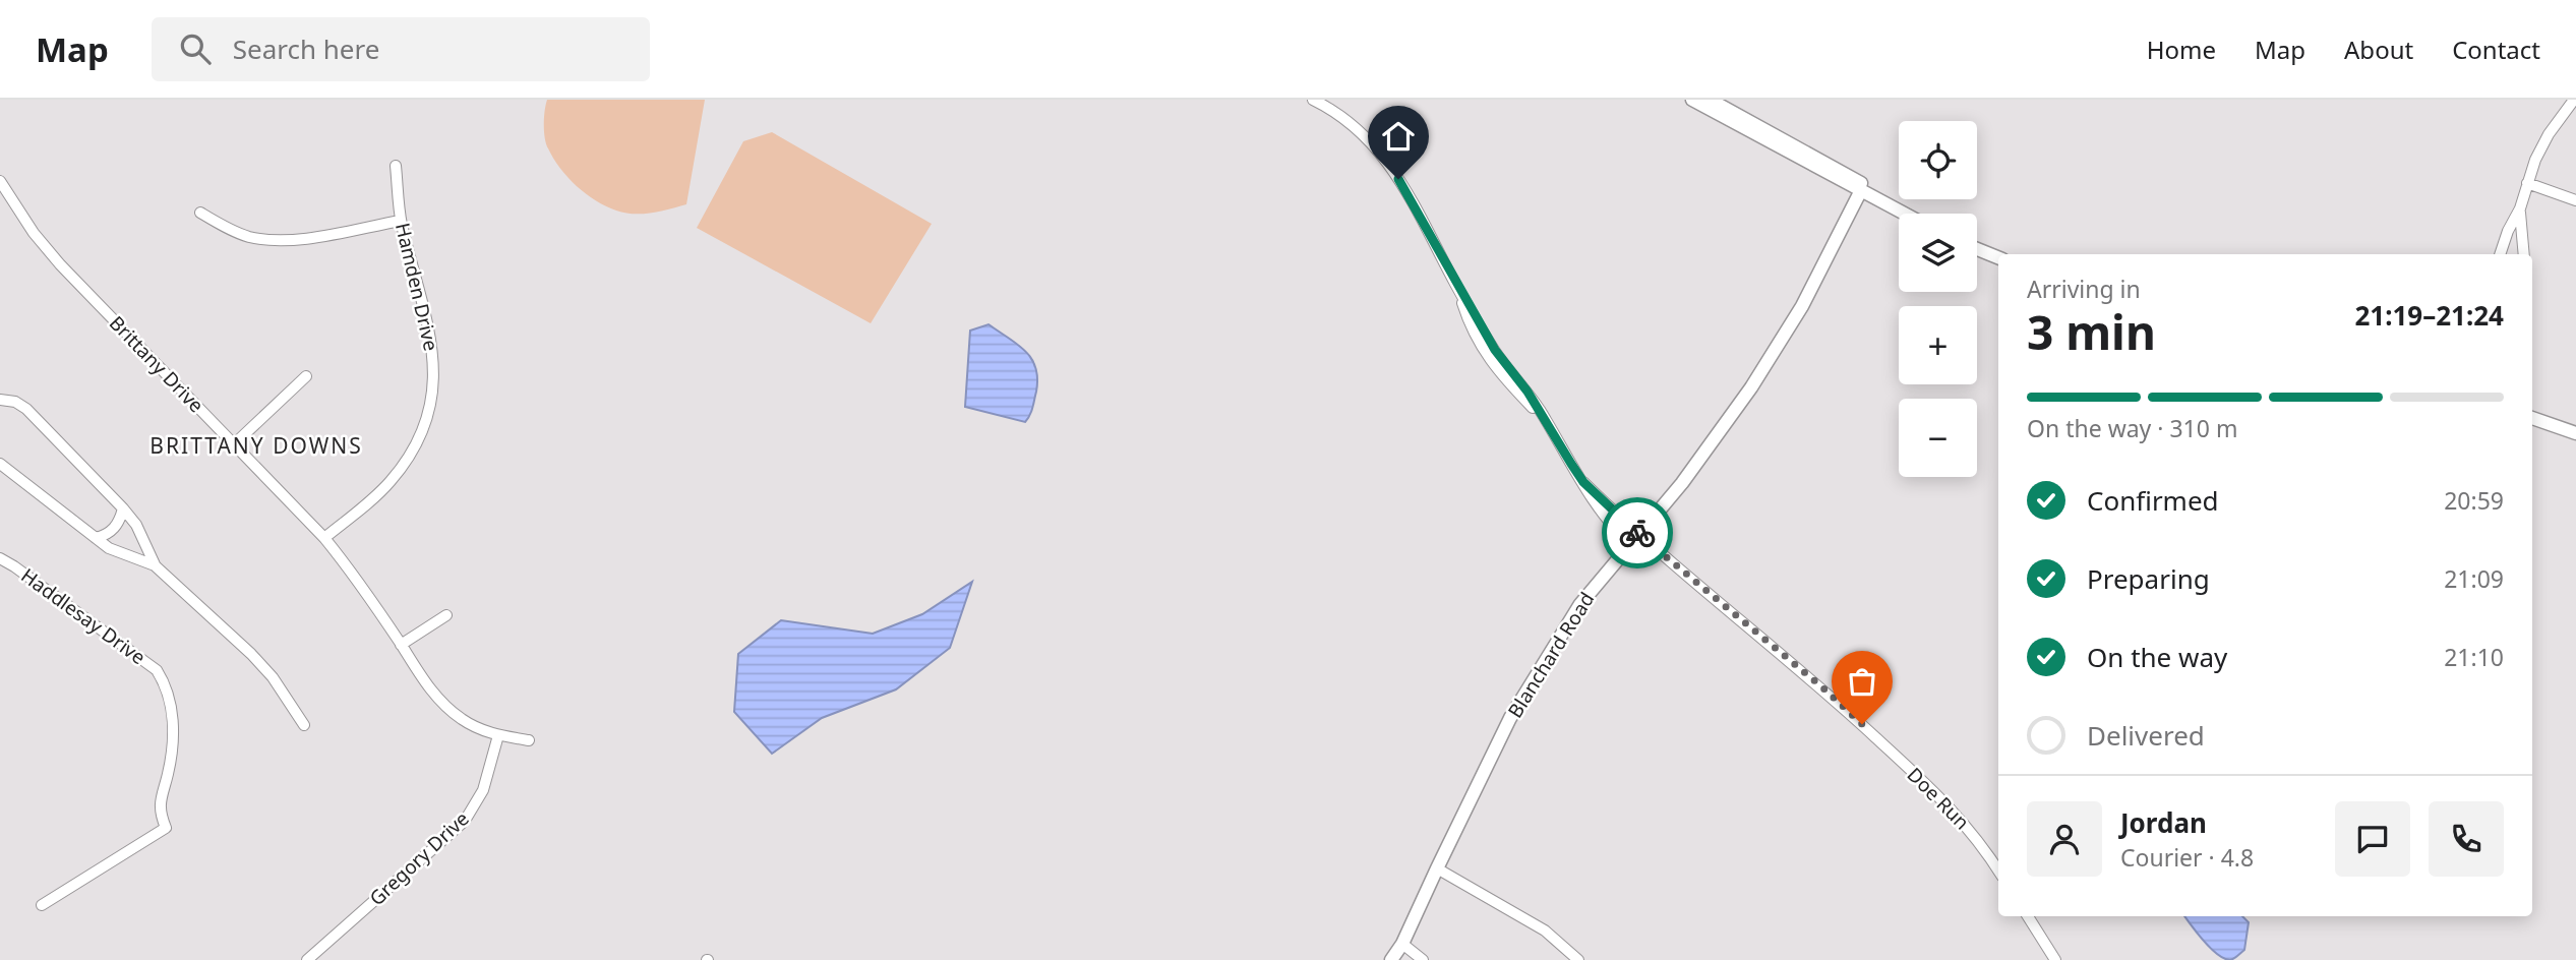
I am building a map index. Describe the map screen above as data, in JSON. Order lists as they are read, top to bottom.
{
  "streets": {
    "street": [
      "Hamden Drive",
      "Brittany Drive",
      "Haddlesay Drive",
      "Blanchard Road",
      "Doe Run",
      "Gregory Drive"
    ]
  },
  "crossings": [
    ["Hamden Drive", "Brittany Drive"],
    ["Brittany Drive", "Gregory Drive"],
    ["Blanchard Road", "Doe Run"]
  ],
  "districts": ["BRITTANY DOWNS"],
  "page": {
    "header": "Map",
    "search": "Search here",
    "nav": [
      "Home",
      "Map",
      "About",
      "Contact"
    ],
    "map_buttons": ["+", "−"],
    "heading": ["3 min", "Arriving in", "21:19–21:24"],
    "panel": ["Jordan", "Courier · 4.8"],
    "bar": "On the way · 310 m",
    "list": [
      ["Confirmed", "20:59"],
      ["Preparing", "21:09"],
      ["On the way", "21:10"],
      "Delivered"
    ]
  }
}
